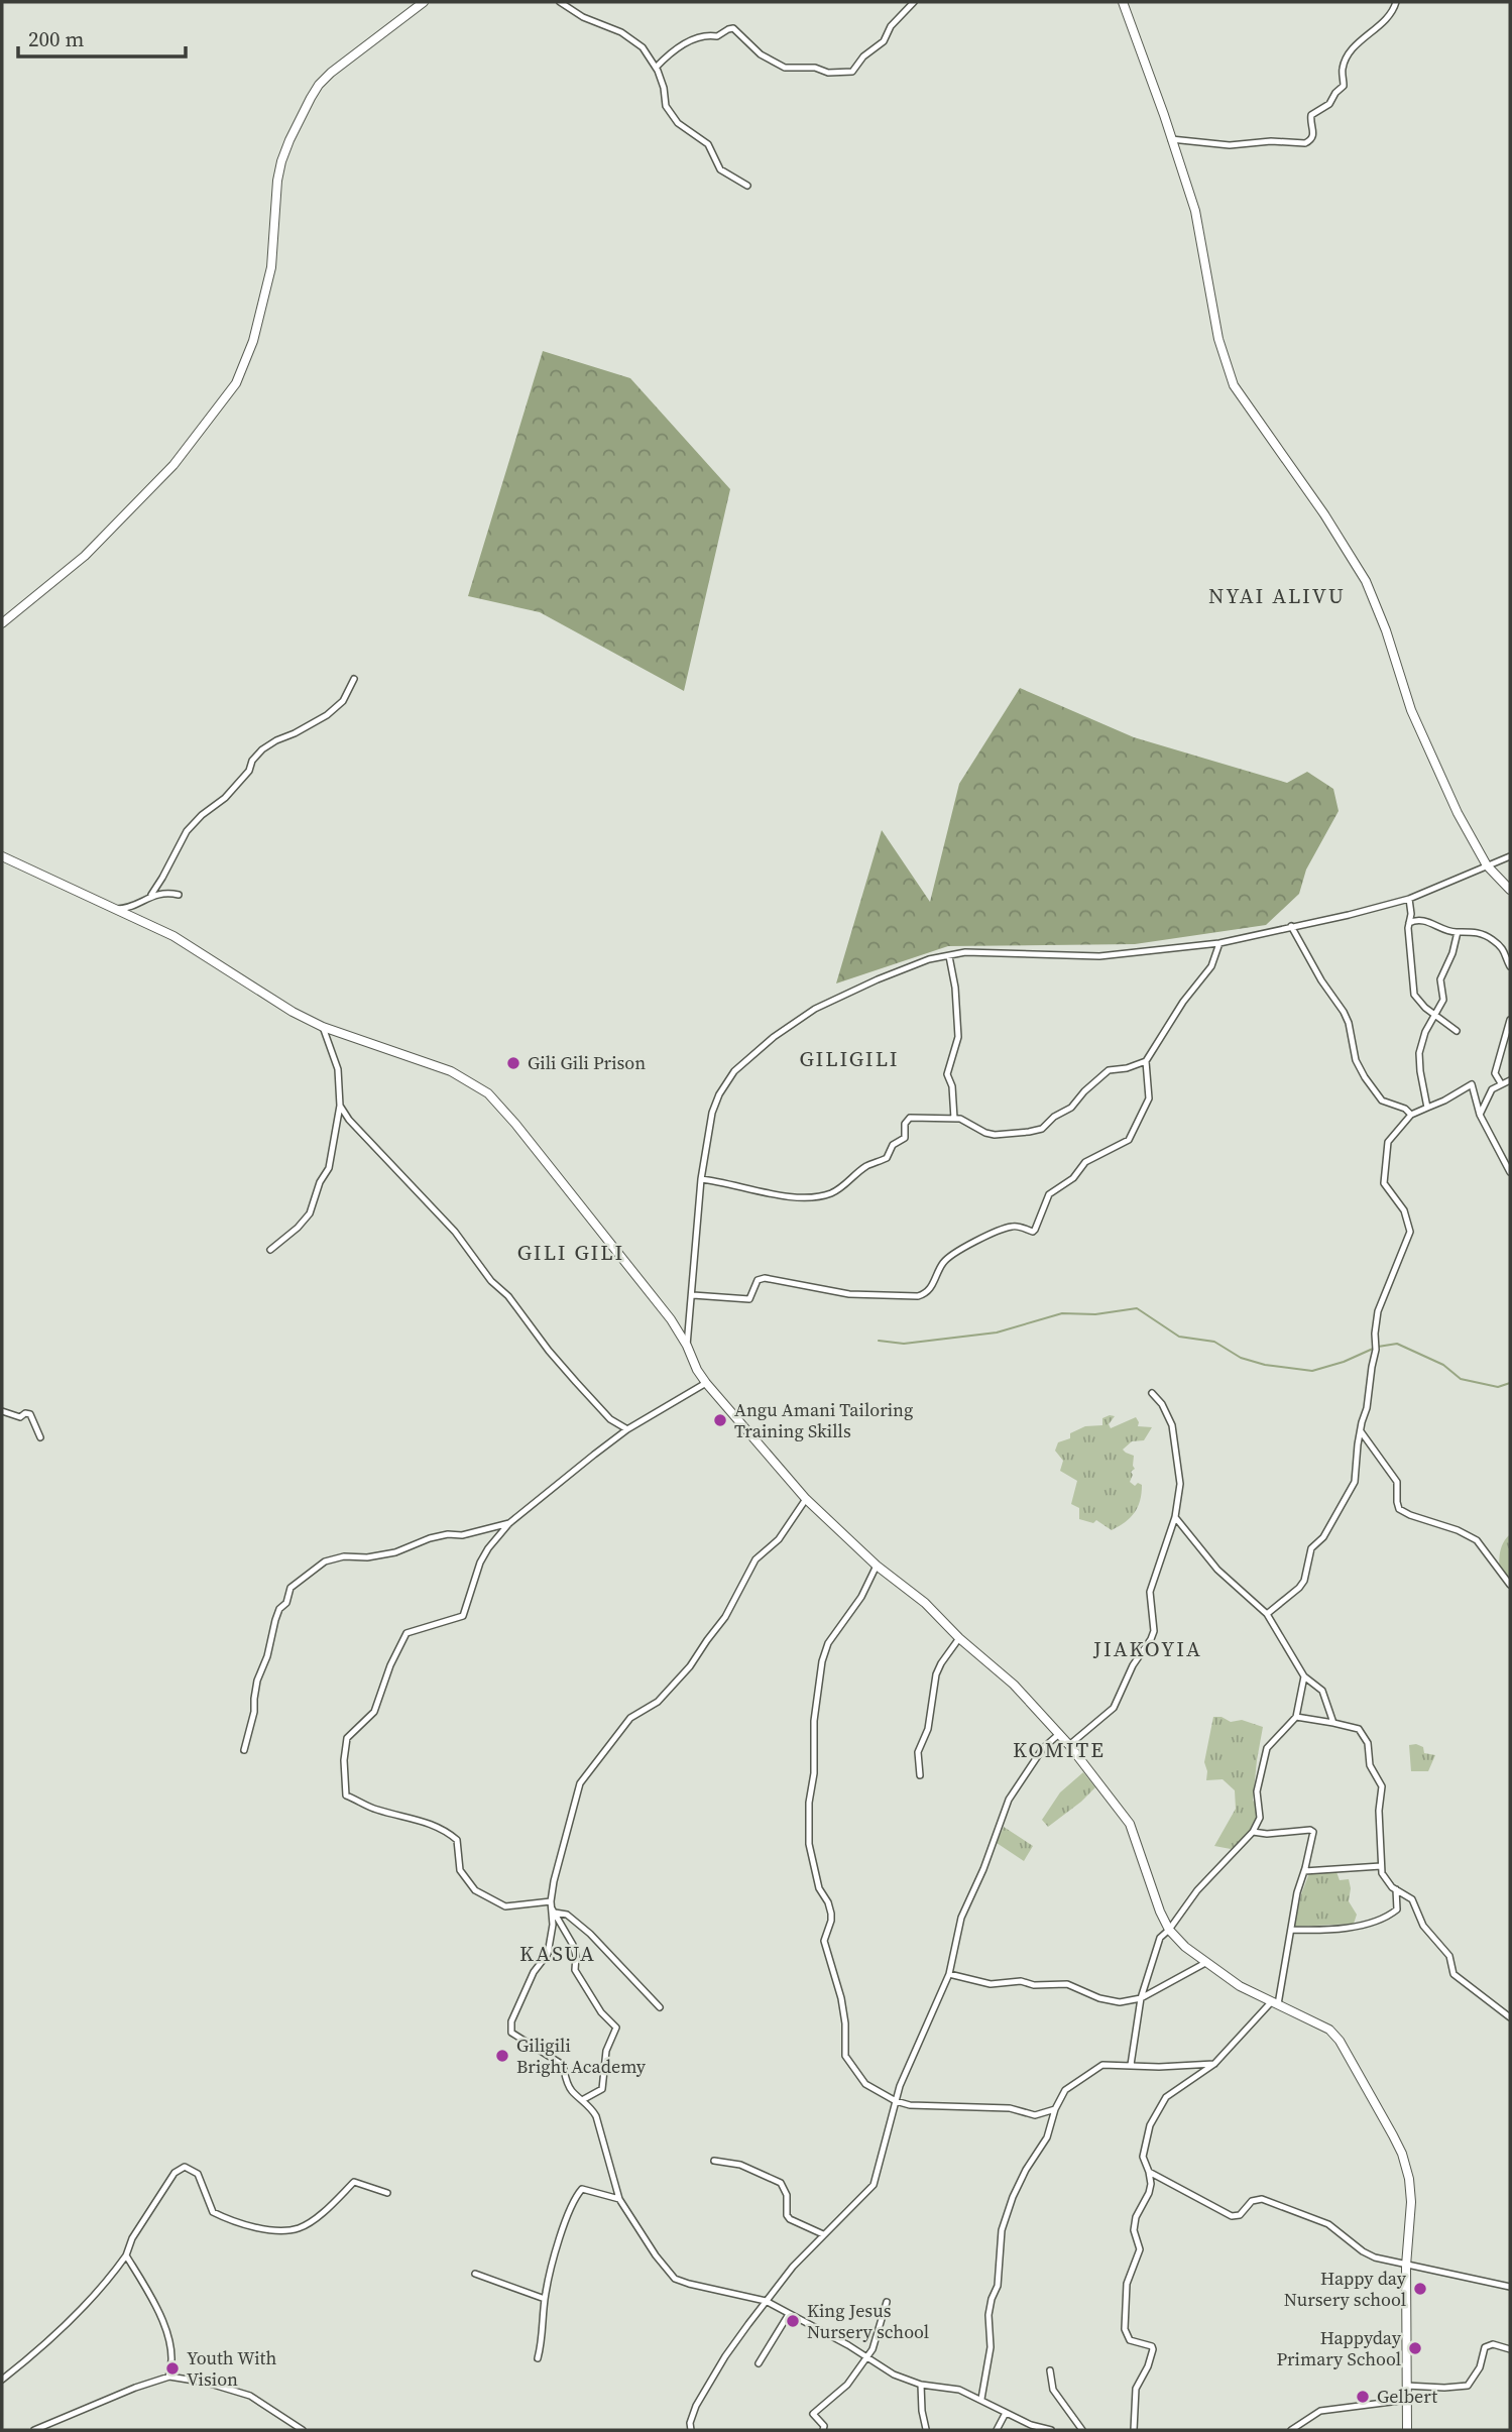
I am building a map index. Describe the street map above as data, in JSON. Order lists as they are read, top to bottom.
{
  "districts": [
    "NYAI ALIVU",
    "GILIGILI",
    "GILI GILI",
    "JIAKOYIA",
    "KOMITE",
    "KASUA"
  ],
  "places": [
    "Gili Gili Prison",
    "Angu Amani Tailoring Training Skills",
    "Giligili Bright Academy",
    "Happy day Nursery school",
    "King Jesus Nursery school",
    "Happyday Primary School",
    "Youth With Vision",
    "Gelbert"
  ],
  "scale_bar": "200 m"
}
